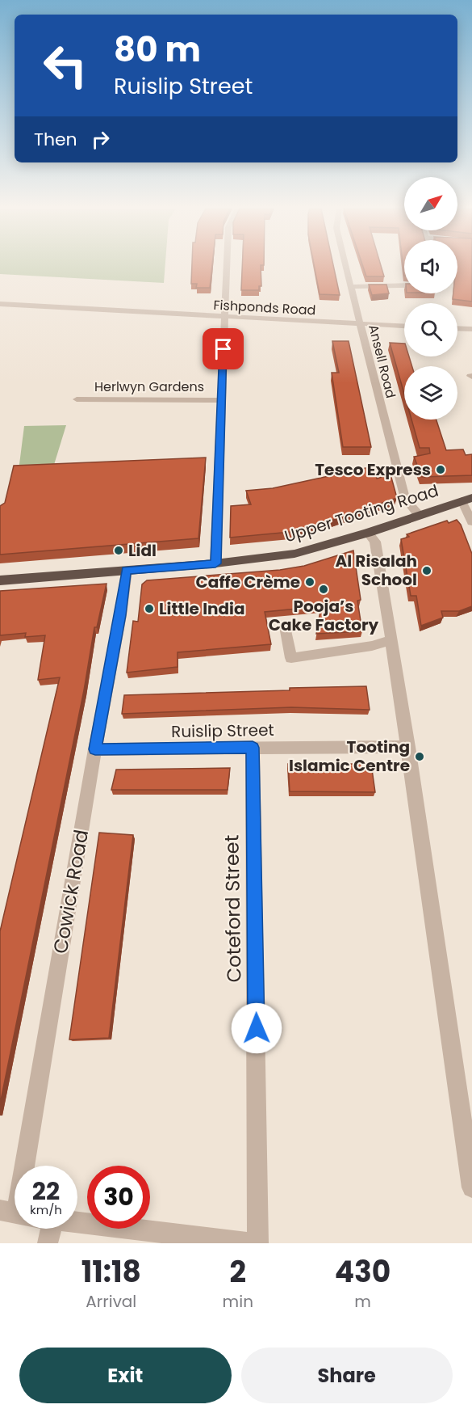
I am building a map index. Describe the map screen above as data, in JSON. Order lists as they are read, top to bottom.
{
  "streets": {
    "highway": ["Upper Tooting Road"],
    "street": [
      "Fishponds Road",
      "Ansell Road",
      "Herlwyn Gardens",
      "Ruislip Street",
      "Cowick Road",
      "Coteford Street"
    ]
  },
  "crossings": [
    ["Fishponds Road", "Ansell Road"],
    ["Ansell Road", "Upper Tooting Road"],
    ["Upper Tooting Road", "Cowick Road"],
    ["Ruislip Street", "Cowick Road"],
    ["Ruislip Street", "Coteford Street"]
  ],
  "places": [
    "Tesco Express",
    "Lidl",
    "Al Risalah School",
    "Caffe Crème",
    "Pooja’s Cake Factory",
    "Little India",
    "Tooting Islamic Centre"
  ],
  "north": "top right",
  "page": {
    "turn": ["80 m", "Ruislip Street"],
    "then": "Then",
    "speed": "22 km/h",
    "limit": "30",
    "eta": [
      "11:18",
      "Arrival",
      "2",
      "min",
      "430",
      "m"
    ],
    "buttons": ["Exit", "Share"]
  }
}
